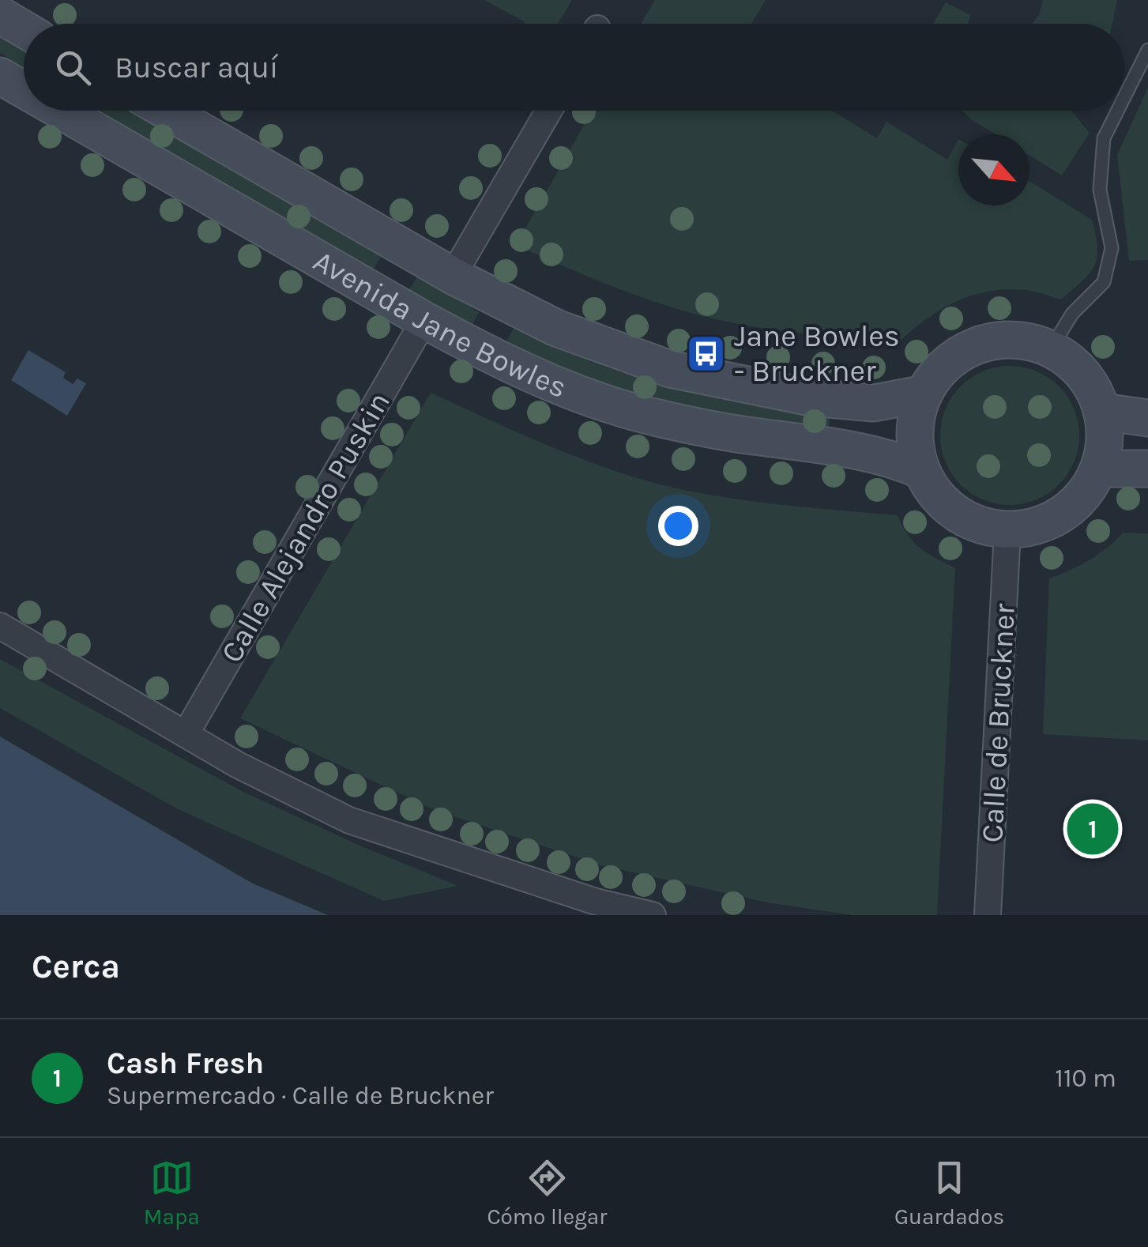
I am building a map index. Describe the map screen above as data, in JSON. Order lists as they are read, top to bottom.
{
  "streets": {
    "main road": ["Avenida Jane Bowles"],
    "street": ["Calle Alejandro Puskin", "Calle de Bruckner"]
  },
  "crossings": [
    ["Avenida Jane Bowles", "Calle Alejandro Puskin"],
    ["Avenida Jane Bowles", "Calle de Bruckner"]
  ],
  "places": {
    "bus stop": ["Jane Bowles - Bruckner"]
  },
  "north": "bottom right",
  "page": {
    "search": "Buscar aquí",
    "pins": "1",
    "heading": "Cerca",
    "list": [
      {
        "mark": "1",
        "name": "Cash Fresh",
        "note": "Supermercado · Calle de Bruckner",
        "value": "110 m"
      }
    ],
    "nav": ["Mapa", "Cómo llegar", "Guardados"]
  }
}
